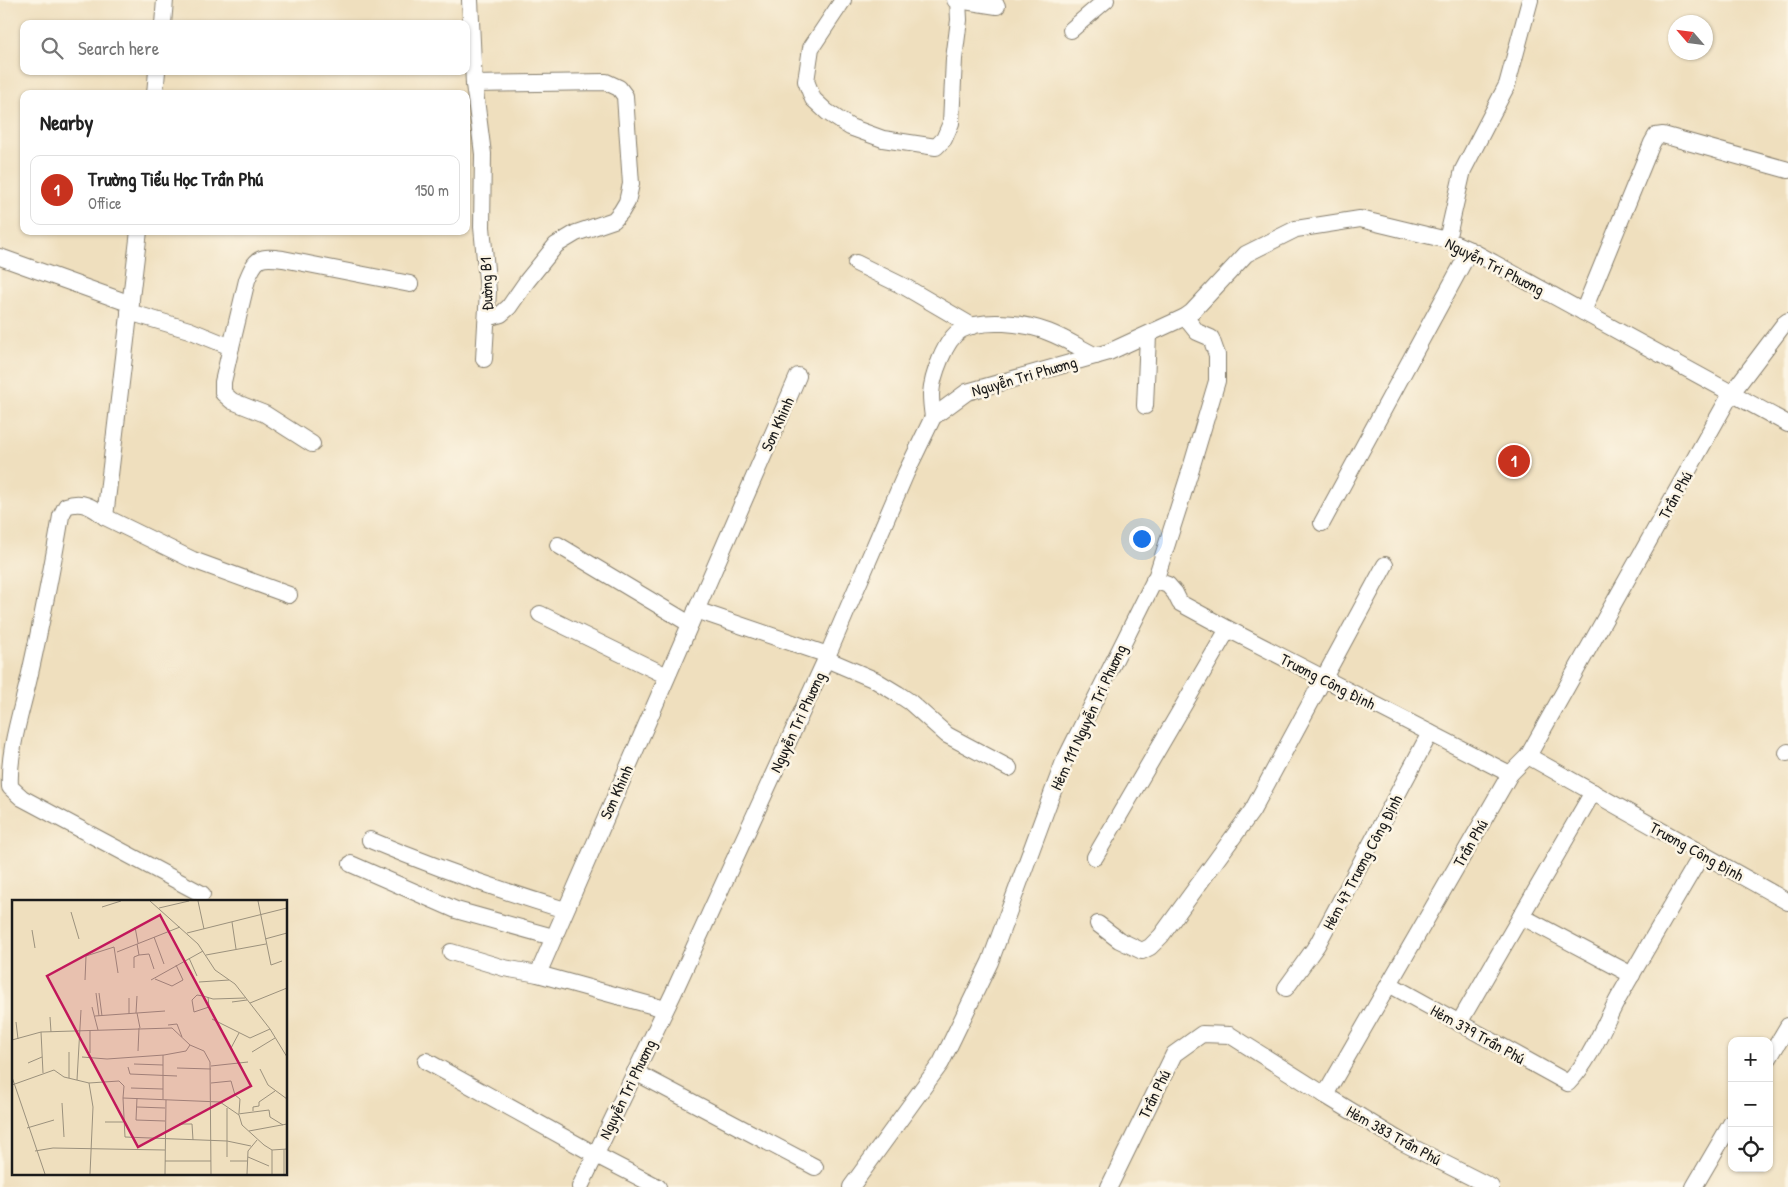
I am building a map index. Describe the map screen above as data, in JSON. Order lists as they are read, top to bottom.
{
  "streets": {
    "street": [
      "Nguyễn Tri Phương",
      "Đường B1",
      "Sơn Khinh",
      "Trần Phú",
      "Trương Công Định",
      "Hẻm 111 Nguyễn Tri Phương",
      "Hẻm 47 Trương Công Định",
      "Hẻm 379 Trần Phú",
      "Hẻm 383 Trần Phú"
    ]
  },
  "crossings": [
    ["Nguyễn Tri Phương", "Trần Phú"],
    ["Nguyễn Tri Phương", "Hẻm 111 Nguyễn Tri Phương"],
    ["Trần Phú", "Trương Công Định"],
    ["Trần Phú", "Hẻm 379 Trần Phú"],
    ["Trần Phú", "Hẻm 383 Trần Phú"],
    ["Trương Công Định", "Hẻm 111 Nguyễn Tri Phương"],
    ["Trương Công Định", "Hẻm 47 Trương Công Định"]
  ],
  "north": "top left",
  "page": {
    "search": "Search here",
    "heading": "Nearby",
    "list": [
      {
        "mark": "1",
        "name": "Trường Tiểu Học Trần Phú",
        "note": "Office",
        "value": "150 m"
      }
    ],
    "pins": "1",
    "map_buttons": ["+", "−"]
  }
}
